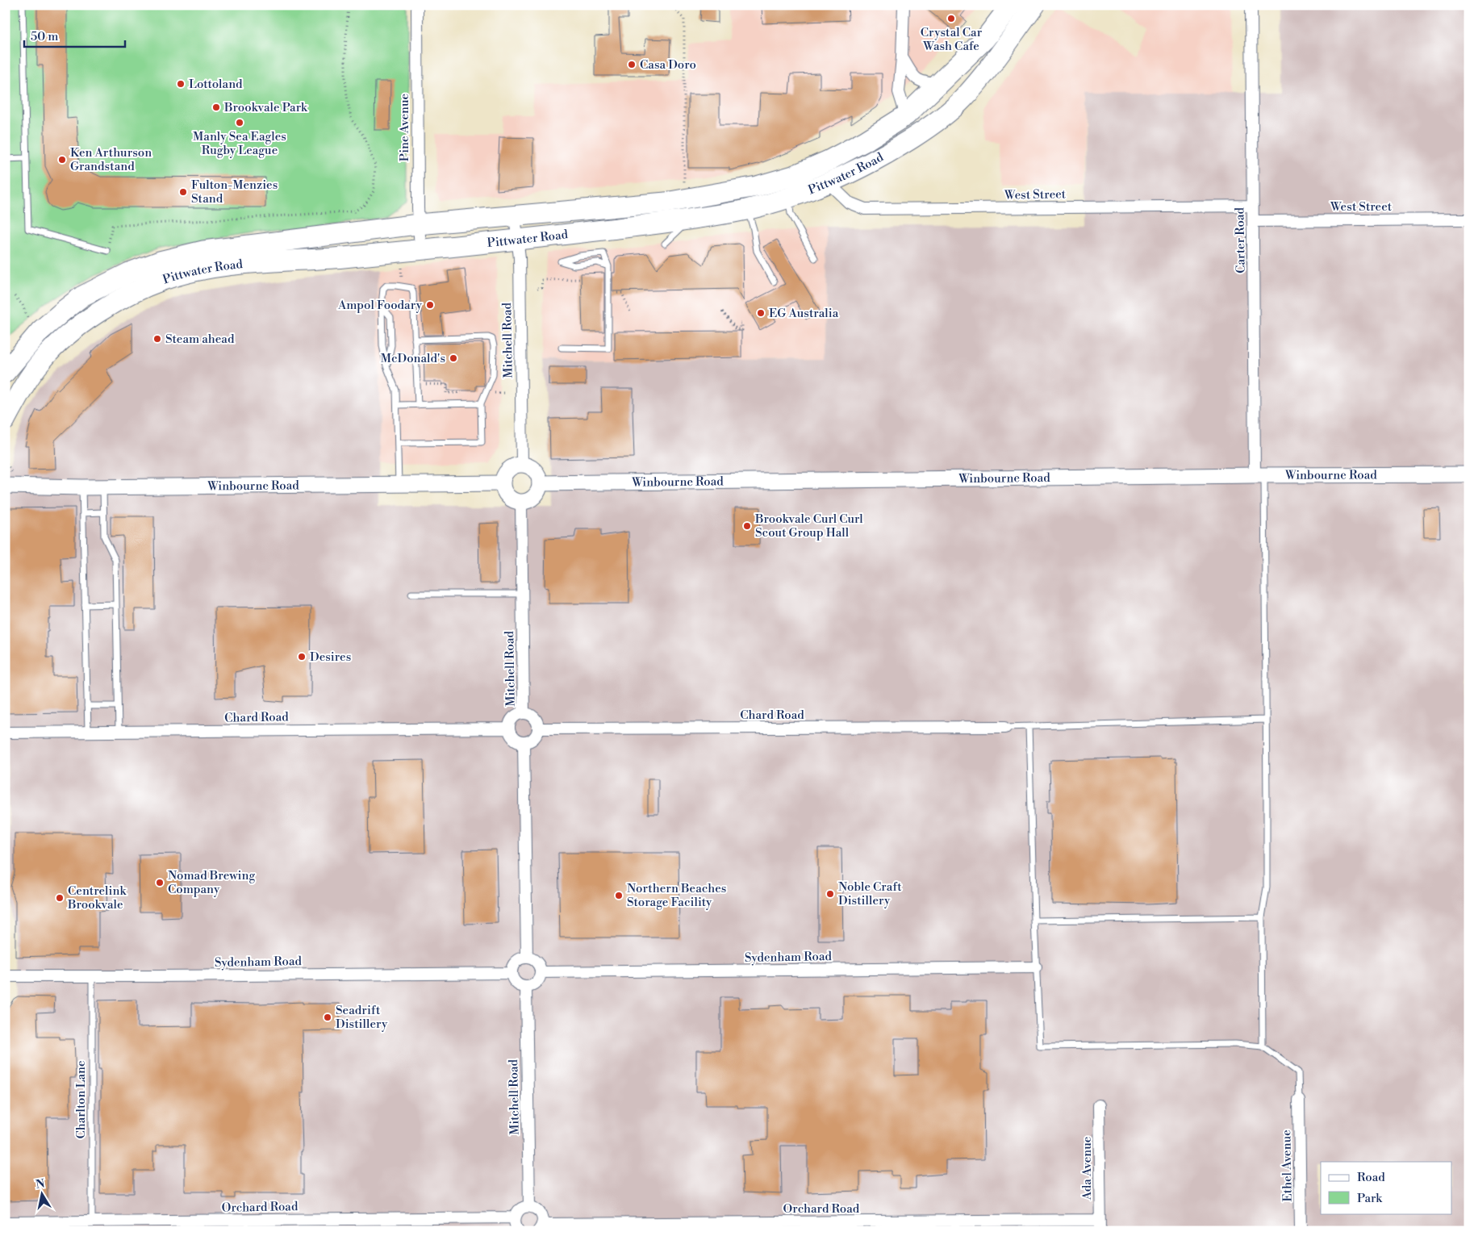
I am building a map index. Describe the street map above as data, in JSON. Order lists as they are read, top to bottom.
{
  "streets": {
    "highway": ["Pittwater Road"],
    "main road": ["Winbourne Road"],
    "street": [
      "Pine Avenue",
      "West Street",
      "Carter Road",
      "Mitchell Road",
      "Chard Road",
      "Sydenham Road",
      "Ethel Avenue",
      "Ada Avenue",
      "Orchard Road"
    ],
    "lane": ["Charlton Lane"]
  },
  "crossings": [
    ["Pine Avenue", "Pittwater Road"],
    ["Pittwater Road", "West Street"],
    ["Pittwater Road", "Mitchell Road"],
    ["West Street", "Carter Road"],
    ["Carter Road", "Winbourne Road"],
    ["Mitchell Road", "Winbourne Road"],
    ["Mitchell Road", "Chard Road"],
    ["Mitchell Road", "Sydenham Road"],
    ["Sydenham Road", "Charlton Lane"],
    ["Charlton Lane", "Orchard Road"],
    ["Ada Avenue", "Orchard Road"]
  ],
  "places": [
    "Crystal Car Wash Cafe",
    "Casa Doro",
    "Lottoland",
    "Brookvale Park",
    "Manly Sea Eagles Rugby League",
    "Ken Arthurson Grandstand",
    "Fulton-Menzies Stand",
    "Ampol Foodary",
    "EG Australia",
    "Steam ahead",
    "McDonald's",
    "Brookvale Curl Curl Scout Group Hall",
    "Desires",
    "Nomad Brewing Company",
    "Noble Craft Distillery",
    "Northern Beaches Storage Facility",
    "Centrelink Brookvale",
    "Seadrift Distillery"
  ],
  "legend": ["Road", "Park"],
  "scale_bar": "50 m",
  "north": "top"
}
